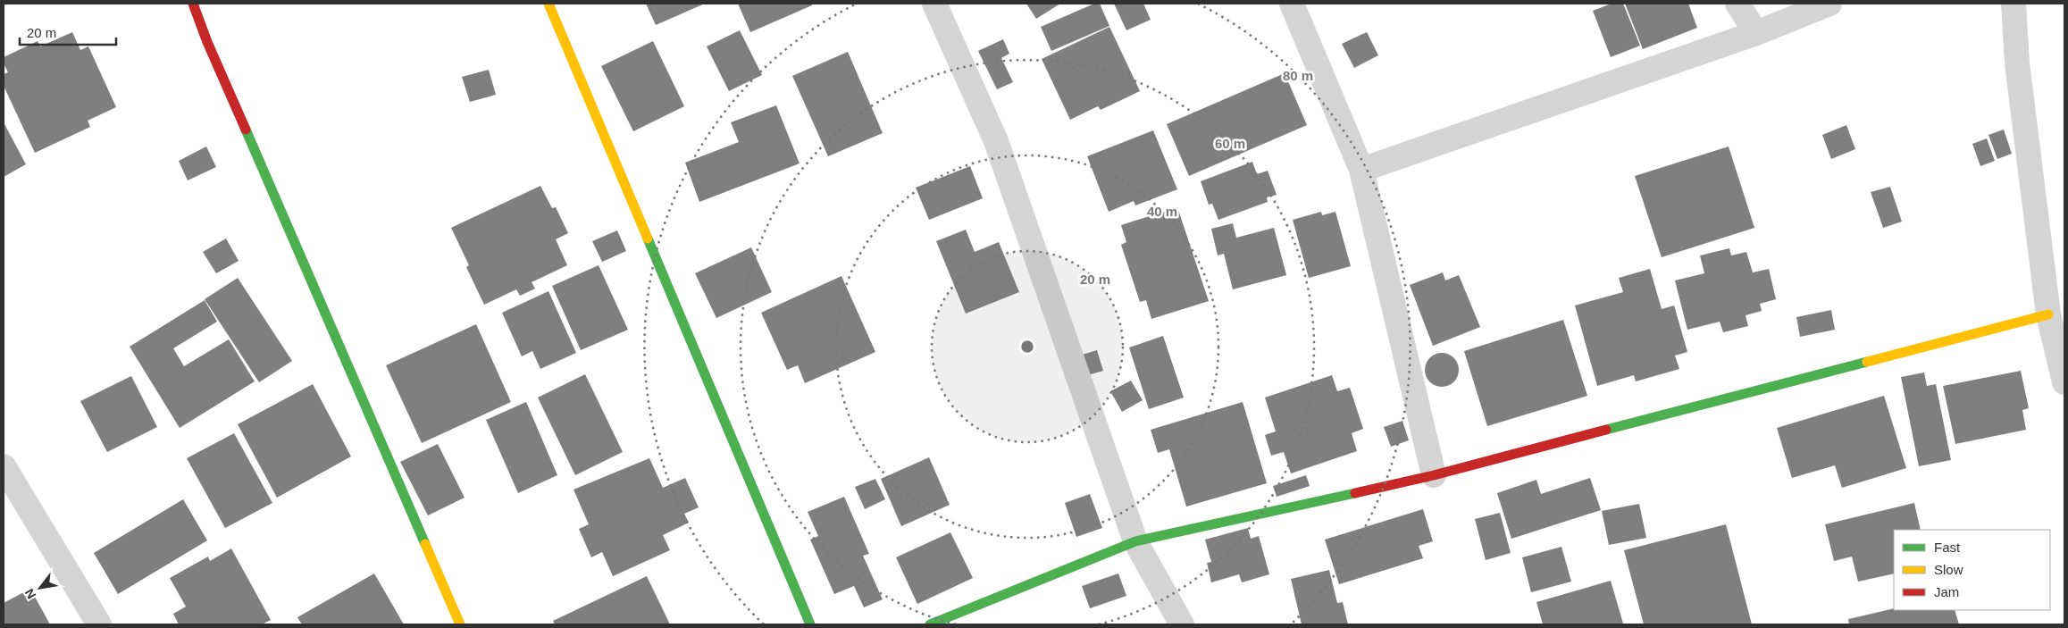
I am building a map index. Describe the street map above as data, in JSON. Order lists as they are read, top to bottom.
{
  "legend": ["Fast", "Slow", "Jam"],
  "scale_bar": "20 m",
  "north": "bottom left",
  "rings": [
    "80 m",
    "60 m",
    "40 m",
    "20 m"
  ]
}
